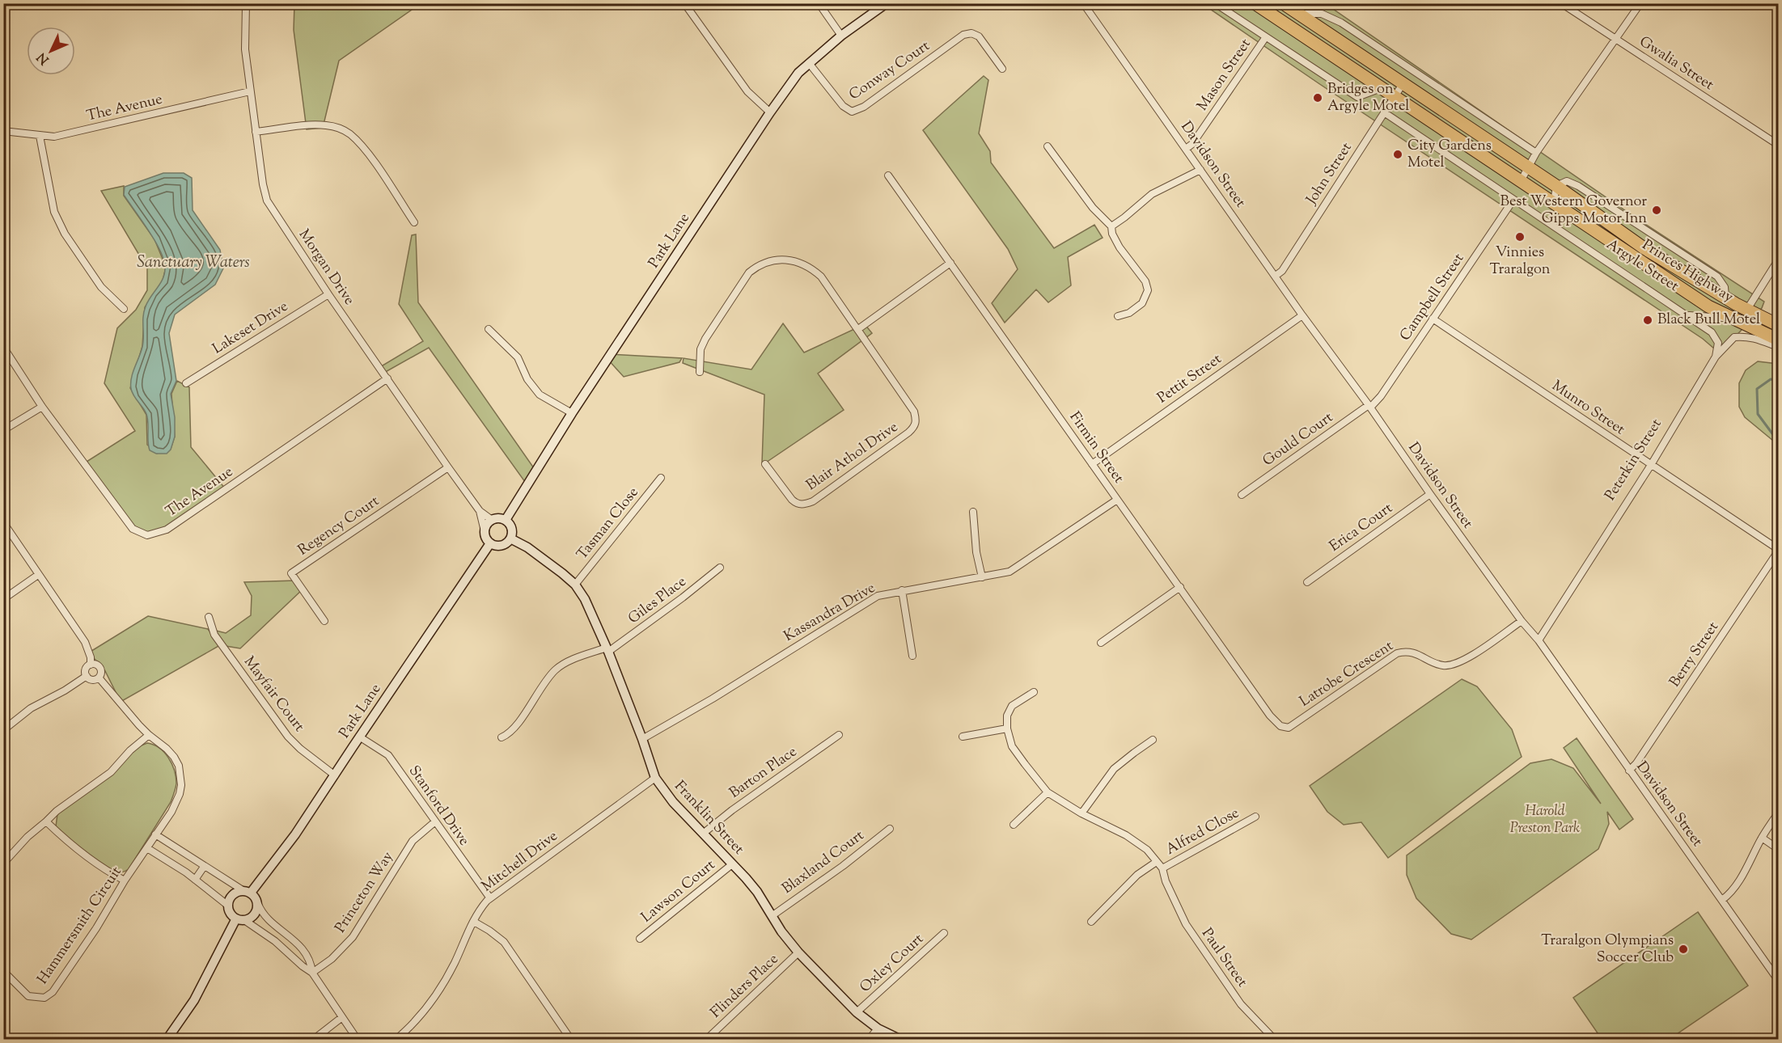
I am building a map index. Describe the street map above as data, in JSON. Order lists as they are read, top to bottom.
{
  "streets": {
    "highway": ["Princes Highway"],
    "street": [
      "Gwalia Street",
      "Conway Court",
      "Mason Street",
      "The Avenue",
      "Davidson Street",
      "John Street",
      "Park Lane",
      "Argyle Street",
      "Morgan Drive",
      "Campbell Street",
      "Lakeset Drive",
      "Pettit Street",
      "Munro Street",
      "Gould Court",
      "Firmin Street",
      "Blair Athol Drive",
      "Peterkin Street",
      "Tasman Close",
      "Regency Court",
      "Erica Court",
      "Giles Place",
      "Kassandra Drive",
      "Berry Street",
      "Latrobe Crescent",
      "Mayfair Court",
      "Barton Place",
      "Stanford Drive",
      "Franklin Street",
      "Alfred Close",
      "Mitchell Drive",
      "Blaxland Court",
      "Lawson Court",
      "Princeton Way",
      "Hammersmith Circuit",
      "Paul Street",
      "Oxley Court",
      "Flinders Place"
    ]
  },
  "crossings": [
    ["Conway Court", "Park Lane"],
    ["Mason Street", "Davidson Street"],
    ["The Avenue", "Morgan Drive"],
    ["Davidson Street", "John Street"],
    ["Davidson Street", "Campbell Street"],
    ["Davidson Street", "Pettit Street"],
    ["Davidson Street", "Gould Court"],
    ["Davidson Street", "Peterkin Street"],
    ["Davidson Street", "Erica Court"],
    ["Davidson Street", "Berry Street"],
    ["Davidson Street", "Latrobe Crescent"],
    ["John Street", "Argyle Street"],
    ["John Street", "Princes Highway"],
    ["Park Lane", "Morgan Drive"],
    ["Park Lane", "Mayfair Court"],
    ["Park Lane", "Stanford Drive"],
    ["Park Lane", "Franklin Street"],
    ["Argyle Street", "Campbell Street"],
    ["Argyle Street", "Peterkin Street"],
    ["Morgan Drive", "Lakeset Drive"],
    ["Morgan Drive", "Regency Court"],
    ["Morgan Drive", "Franklin Street"],
    ["Campbell Street", "Munro Street"],
    ["Campbell Street", "Gould Court"],
    ["Pettit Street", "Firmin Street"],
    ["Munro Street", "Peterkin Street"],
    ["Munro Street", "Berry Street"],
    ["Firmin Street", "Kassandra Drive"],
    ["Firmin Street", "Latrobe Crescent"],
    ["Tasman Close", "Franklin Street"],
    ["Giles Place", "Franklin Street"],
    ["Kassandra Drive", "Franklin Street"],
    ["Barton Place", "Franklin Street"],
    ["Stanford Drive", "Mitchell Drive"],
    ["Stanford Drive", "Princeton Way"],
    ["Franklin Street", "Mitchell Drive"],
    ["Franklin Street", "Blaxland Court"],
    ["Franklin Street", "Lawson Court"],
    ["Franklin Street", "Oxley Court"],
    ["Franklin Street", "Flinders Place"],
    ["Alfred Close", "Paul Street"]
  ],
  "water": ["Sanctuary Waters"],
  "parks": ["Harold Preston Park"],
  "places": [
    "Bridges on Argyle Motel",
    "City Gardens Motel",
    "Best Western Governor Gipps Motor Inn",
    "Vinnies Traralgon",
    "Black Bull Motel",
    "Traralgon Olympians Soccer Club"
  ],
  "north": "bottom left"
}
